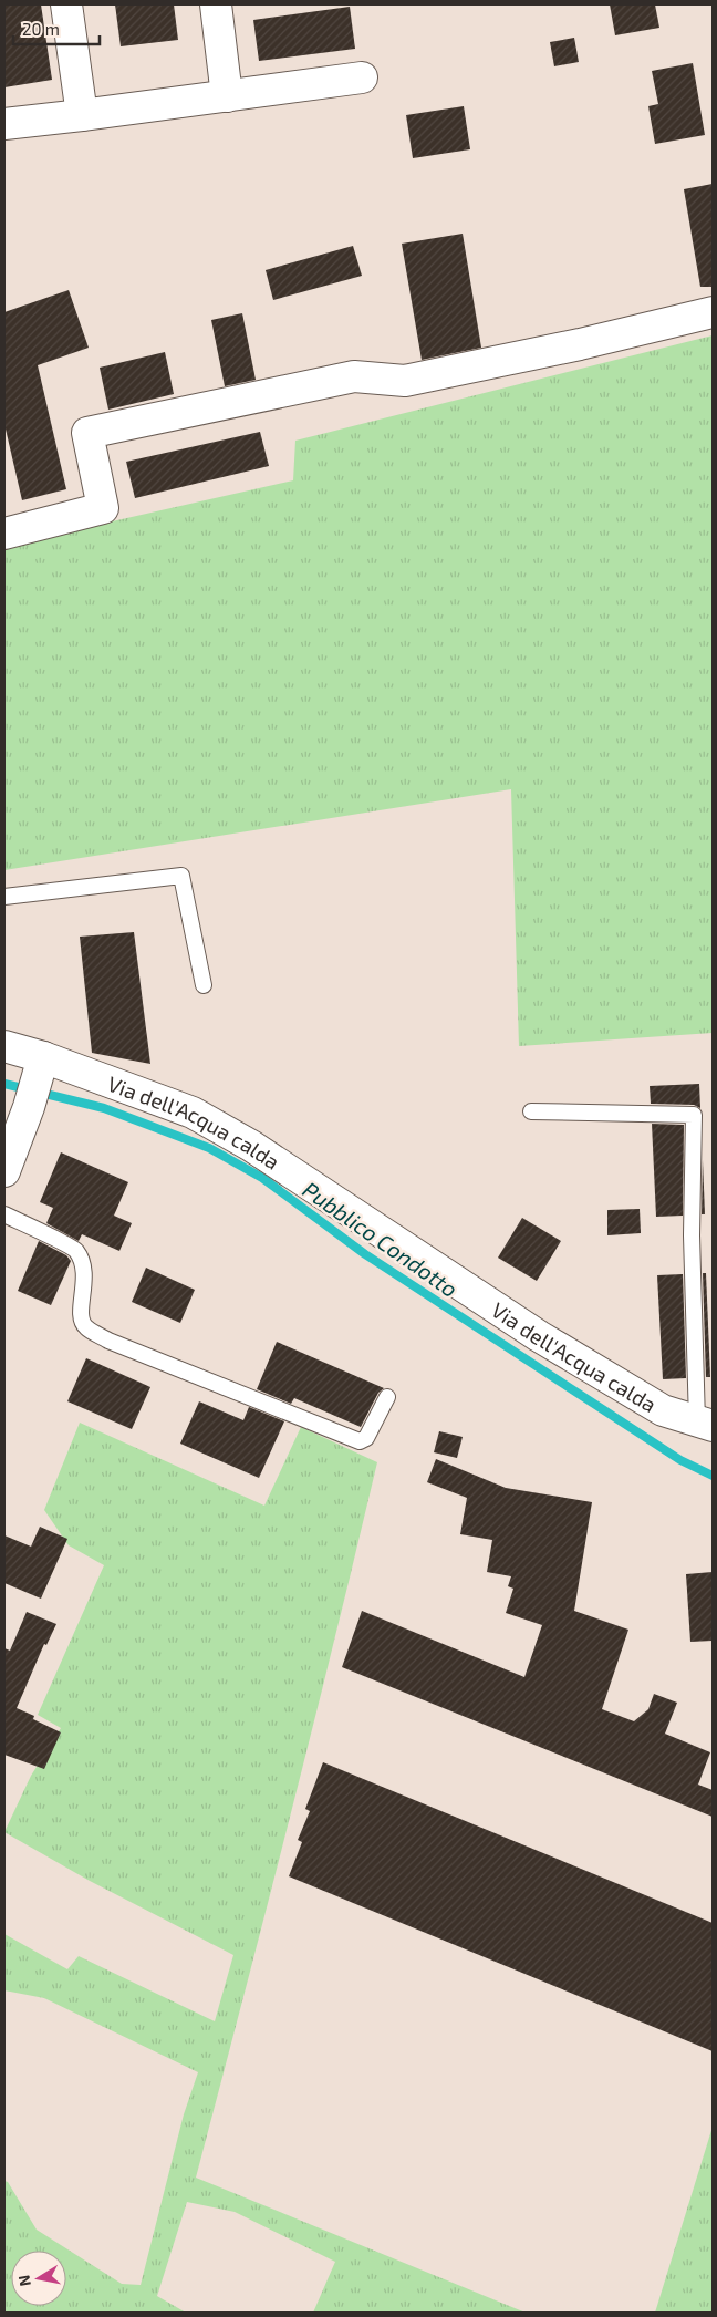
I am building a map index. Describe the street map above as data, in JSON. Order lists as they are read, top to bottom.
{
  "streets": {
    "street": ["Via dell'Acqua calda"]
  },
  "water": ["Pubblico Condotto"],
  "scale_bar": "20 m",
  "north": "left"
}
